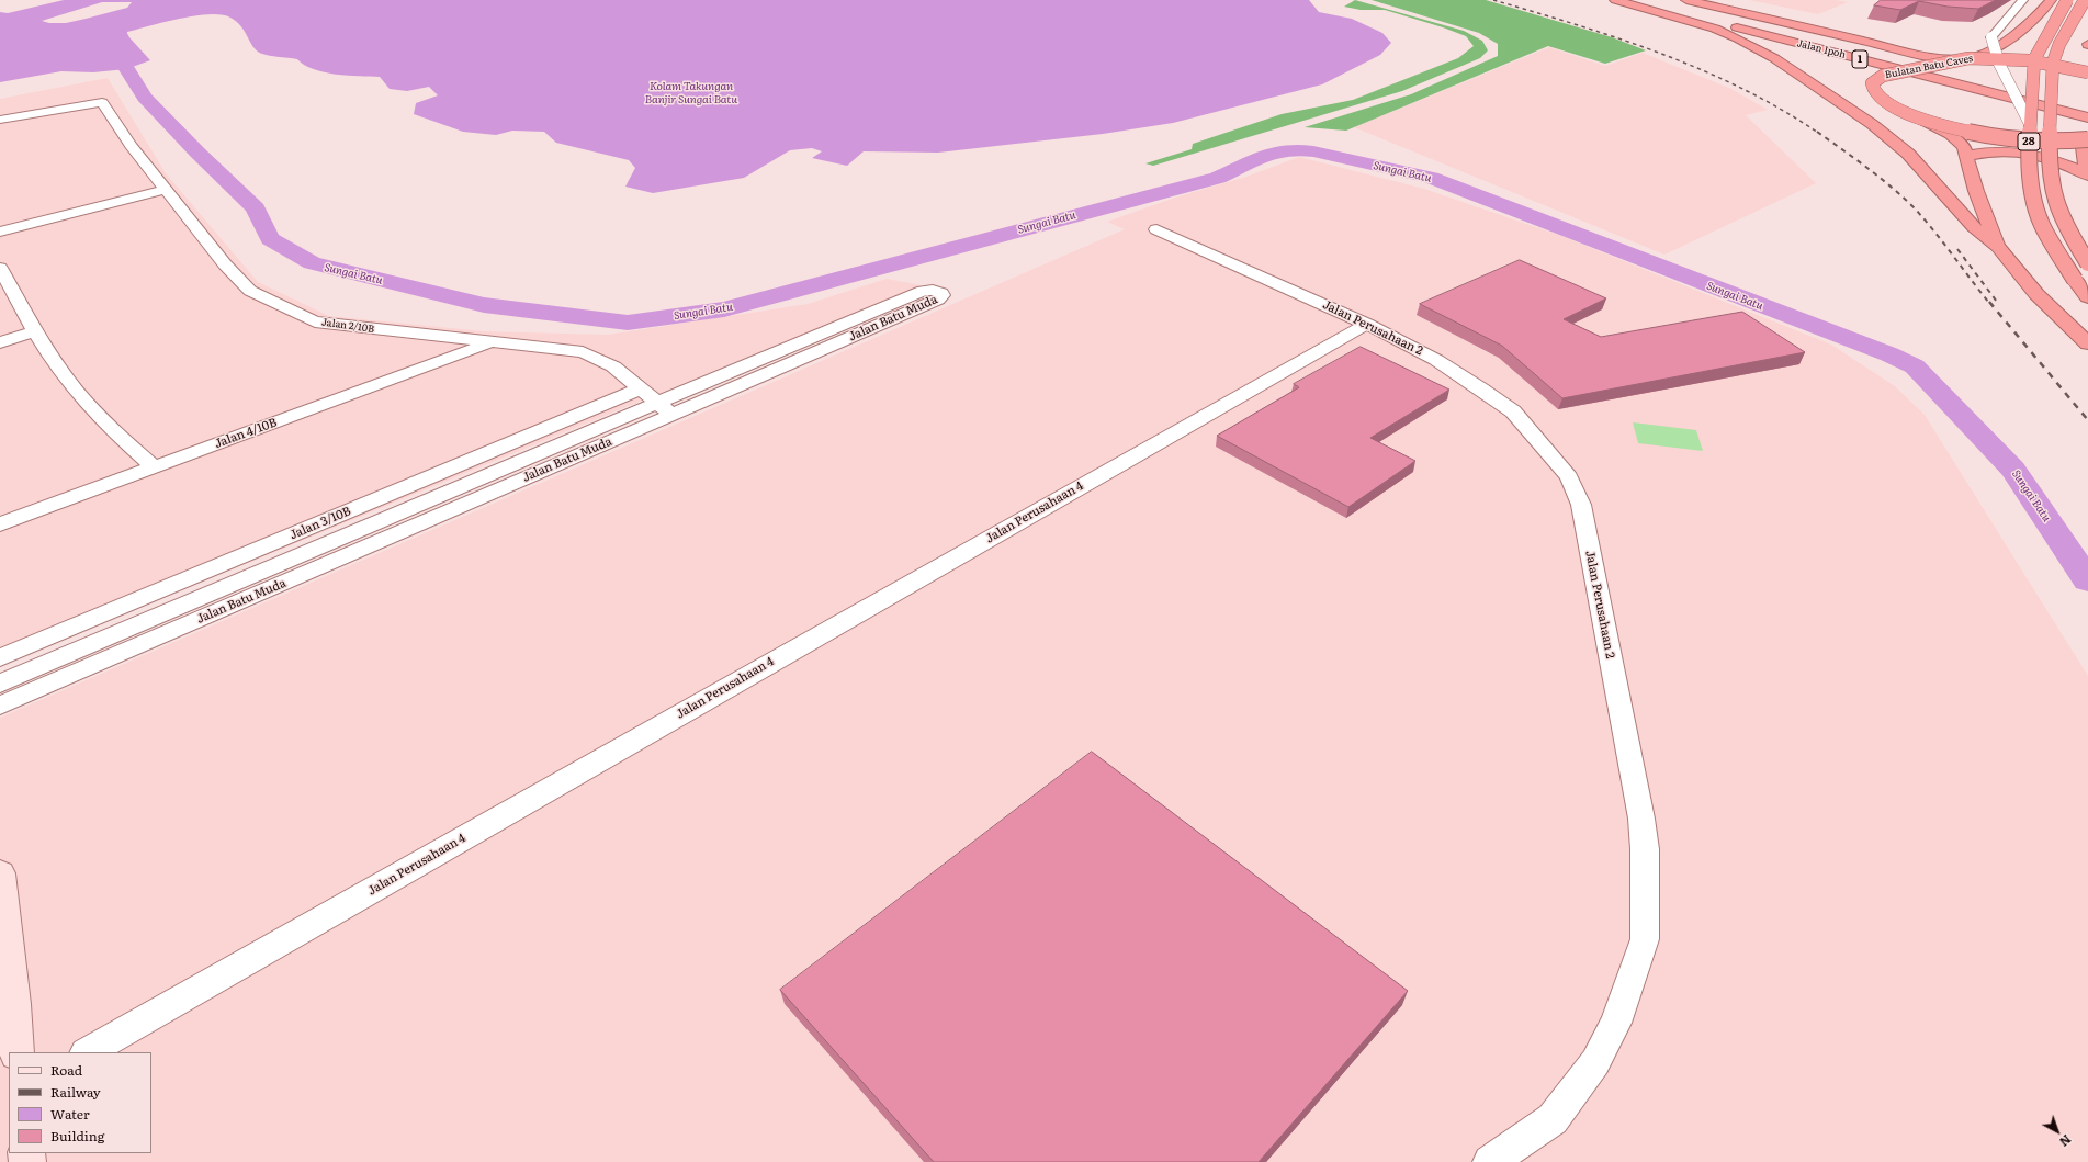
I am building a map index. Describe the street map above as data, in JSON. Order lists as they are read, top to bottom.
{
  "streets": {
    "highway": [
      "Jalan Ipoh",
      "1",
      "Bulatan Batu Caves",
      "28"
    ],
    "street": [
      "Jalan Batu Muda",
      "Jalan 2/10B",
      "Jalan Perusahaan 2",
      "Jalan 4/10B",
      "Jalan Perusahaan 4",
      "Jalan 3/10B"
    ]
  },
  "crossings": [
    ["Jalan Batu Muda", "Jalan 2/10B"],
    ["Jalan 2/10B", "Jalan 4/10B"],
    ["Jalan 2/10B", "Jalan 3/10B"],
    ["Jalan Perusahaan 2", "Jalan Perusahaan 4"]
  ],
  "water": ["Kolam Takungan Banjir Sungai Batu", "Sungai Batu"],
  "legend": [
    "Road",
    "Railway",
    "Water",
    "Building"
  ],
  "north": "bottom right"
}
